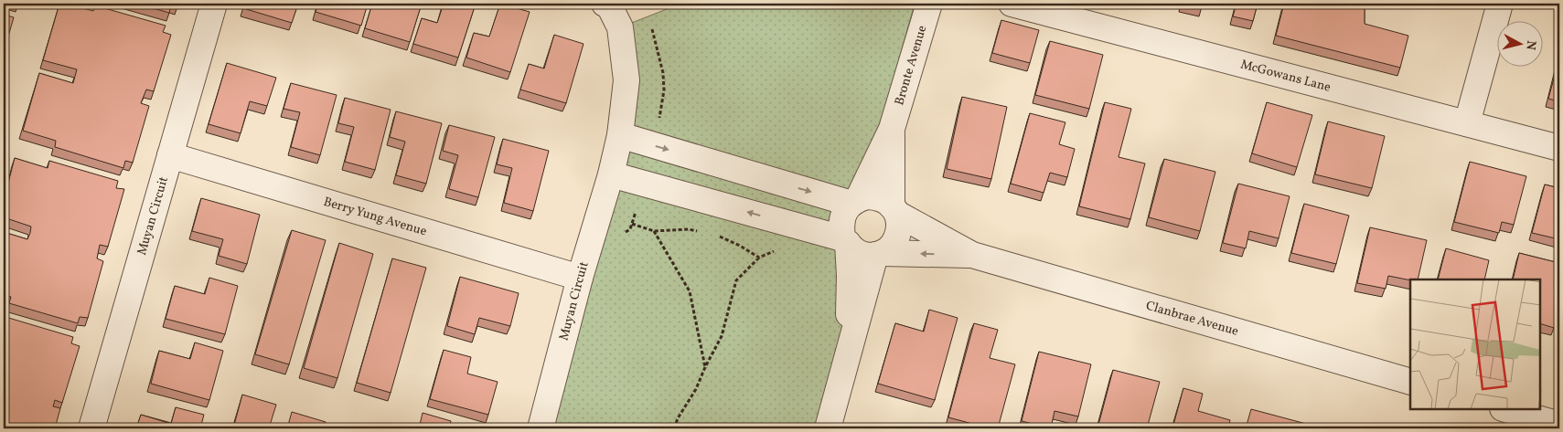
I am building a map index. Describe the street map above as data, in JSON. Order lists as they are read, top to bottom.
{
  "streets": {
    "street": [
      "Bronte Avenue",
      "McGowans Lane",
      "Muyan Circuit",
      "Berry Yung Avenue",
      "Clanbrae Avenue"
    ]
  },
  "crossings": [
    ["Bronte Avenue", "Clanbrae Avenue"],
    ["Muyan Circuit", "Berry Yung Avenue"]
  ],
  "north": "right"
}
